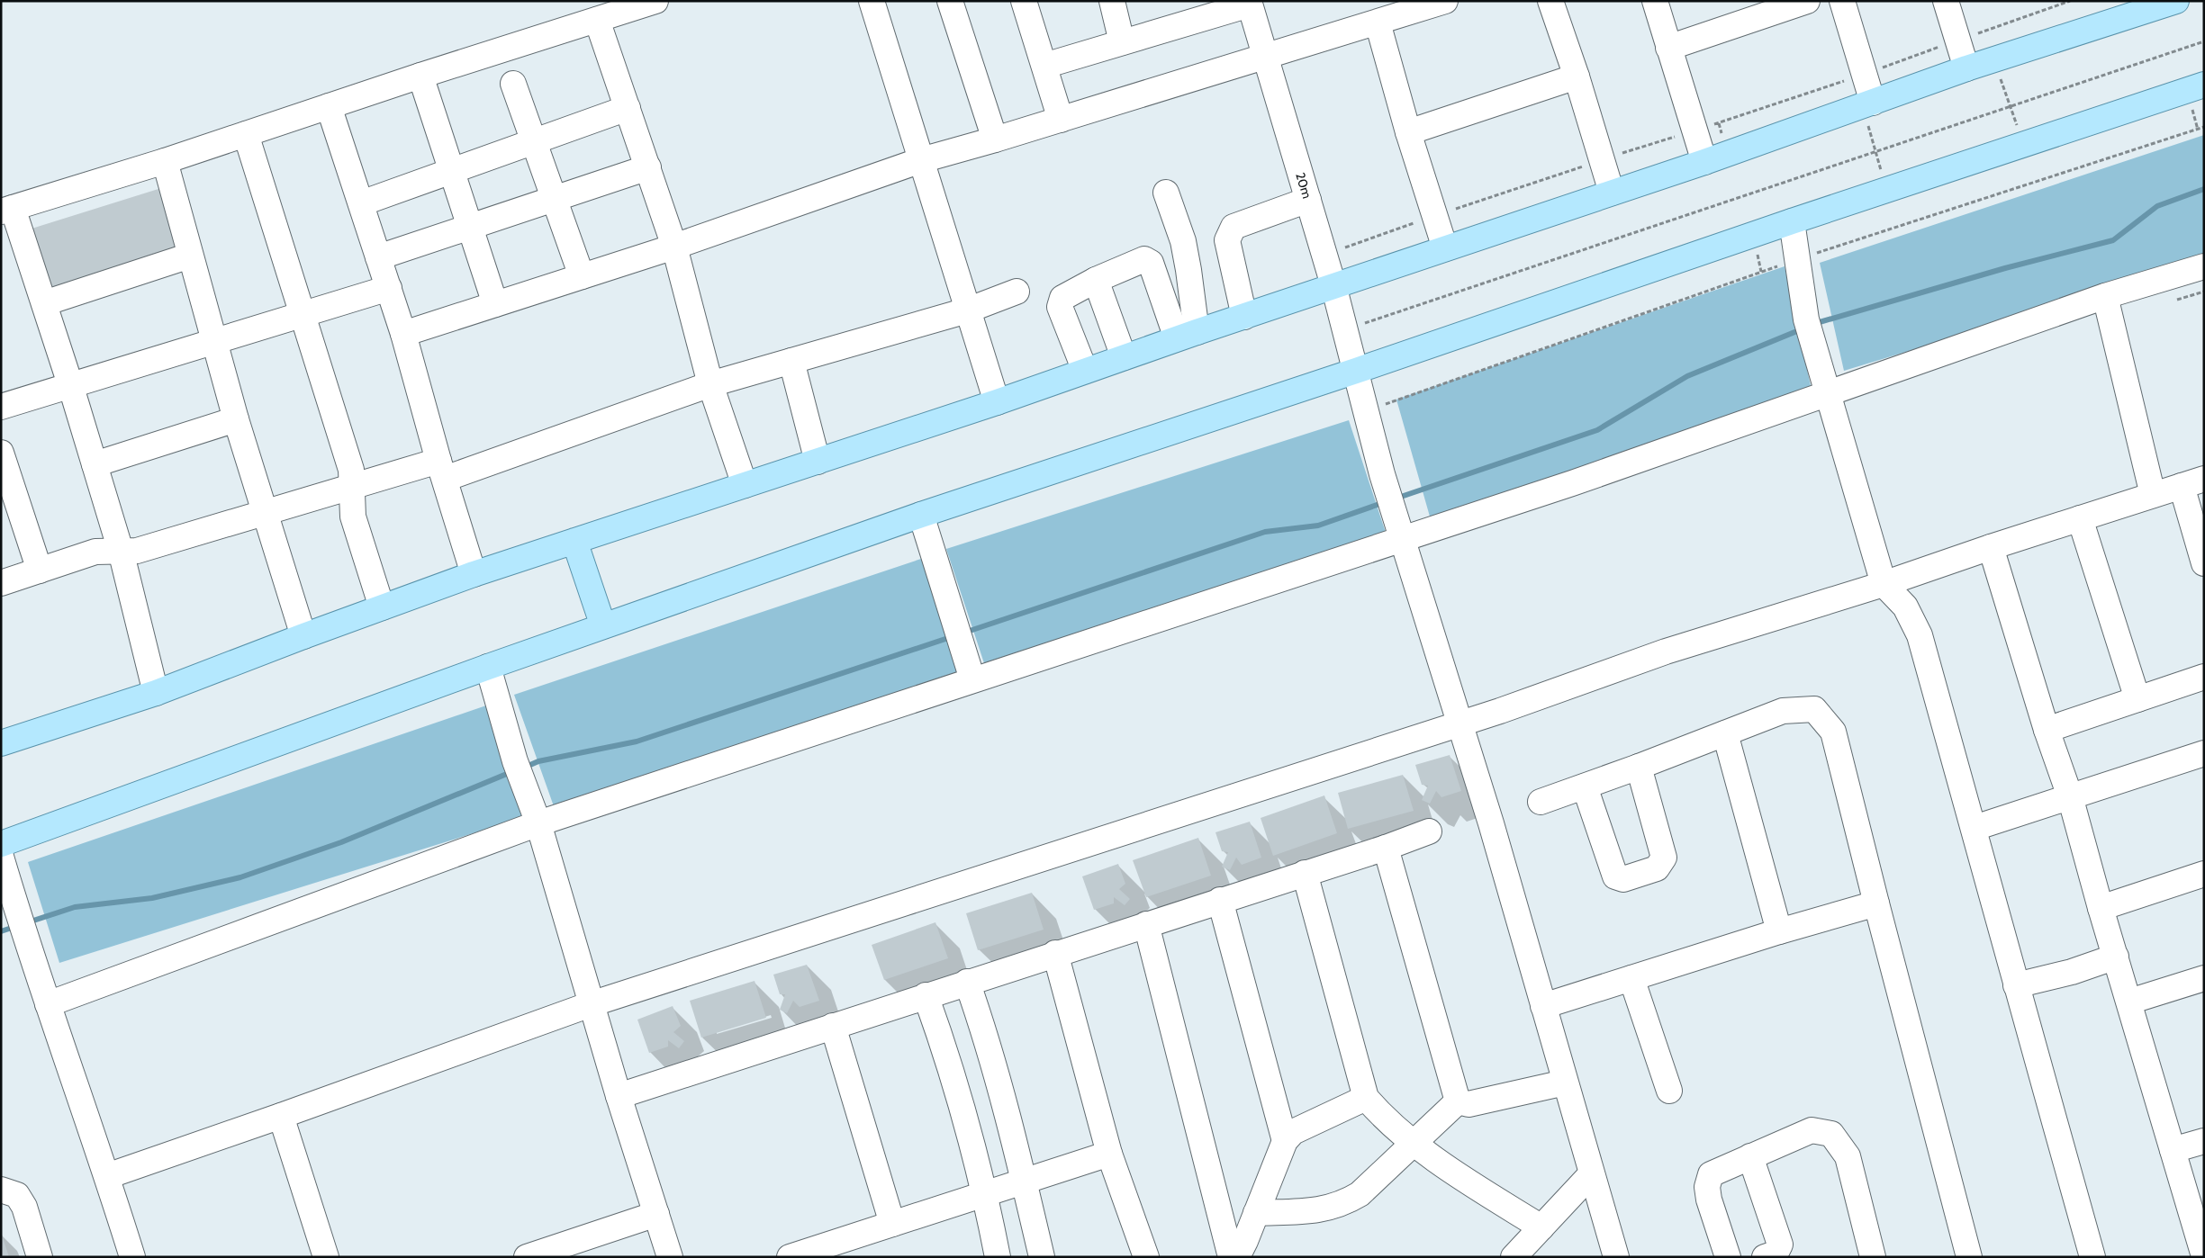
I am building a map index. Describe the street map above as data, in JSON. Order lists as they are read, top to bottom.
{
  "streets": {
    "street": ["20m"]
  }
}
